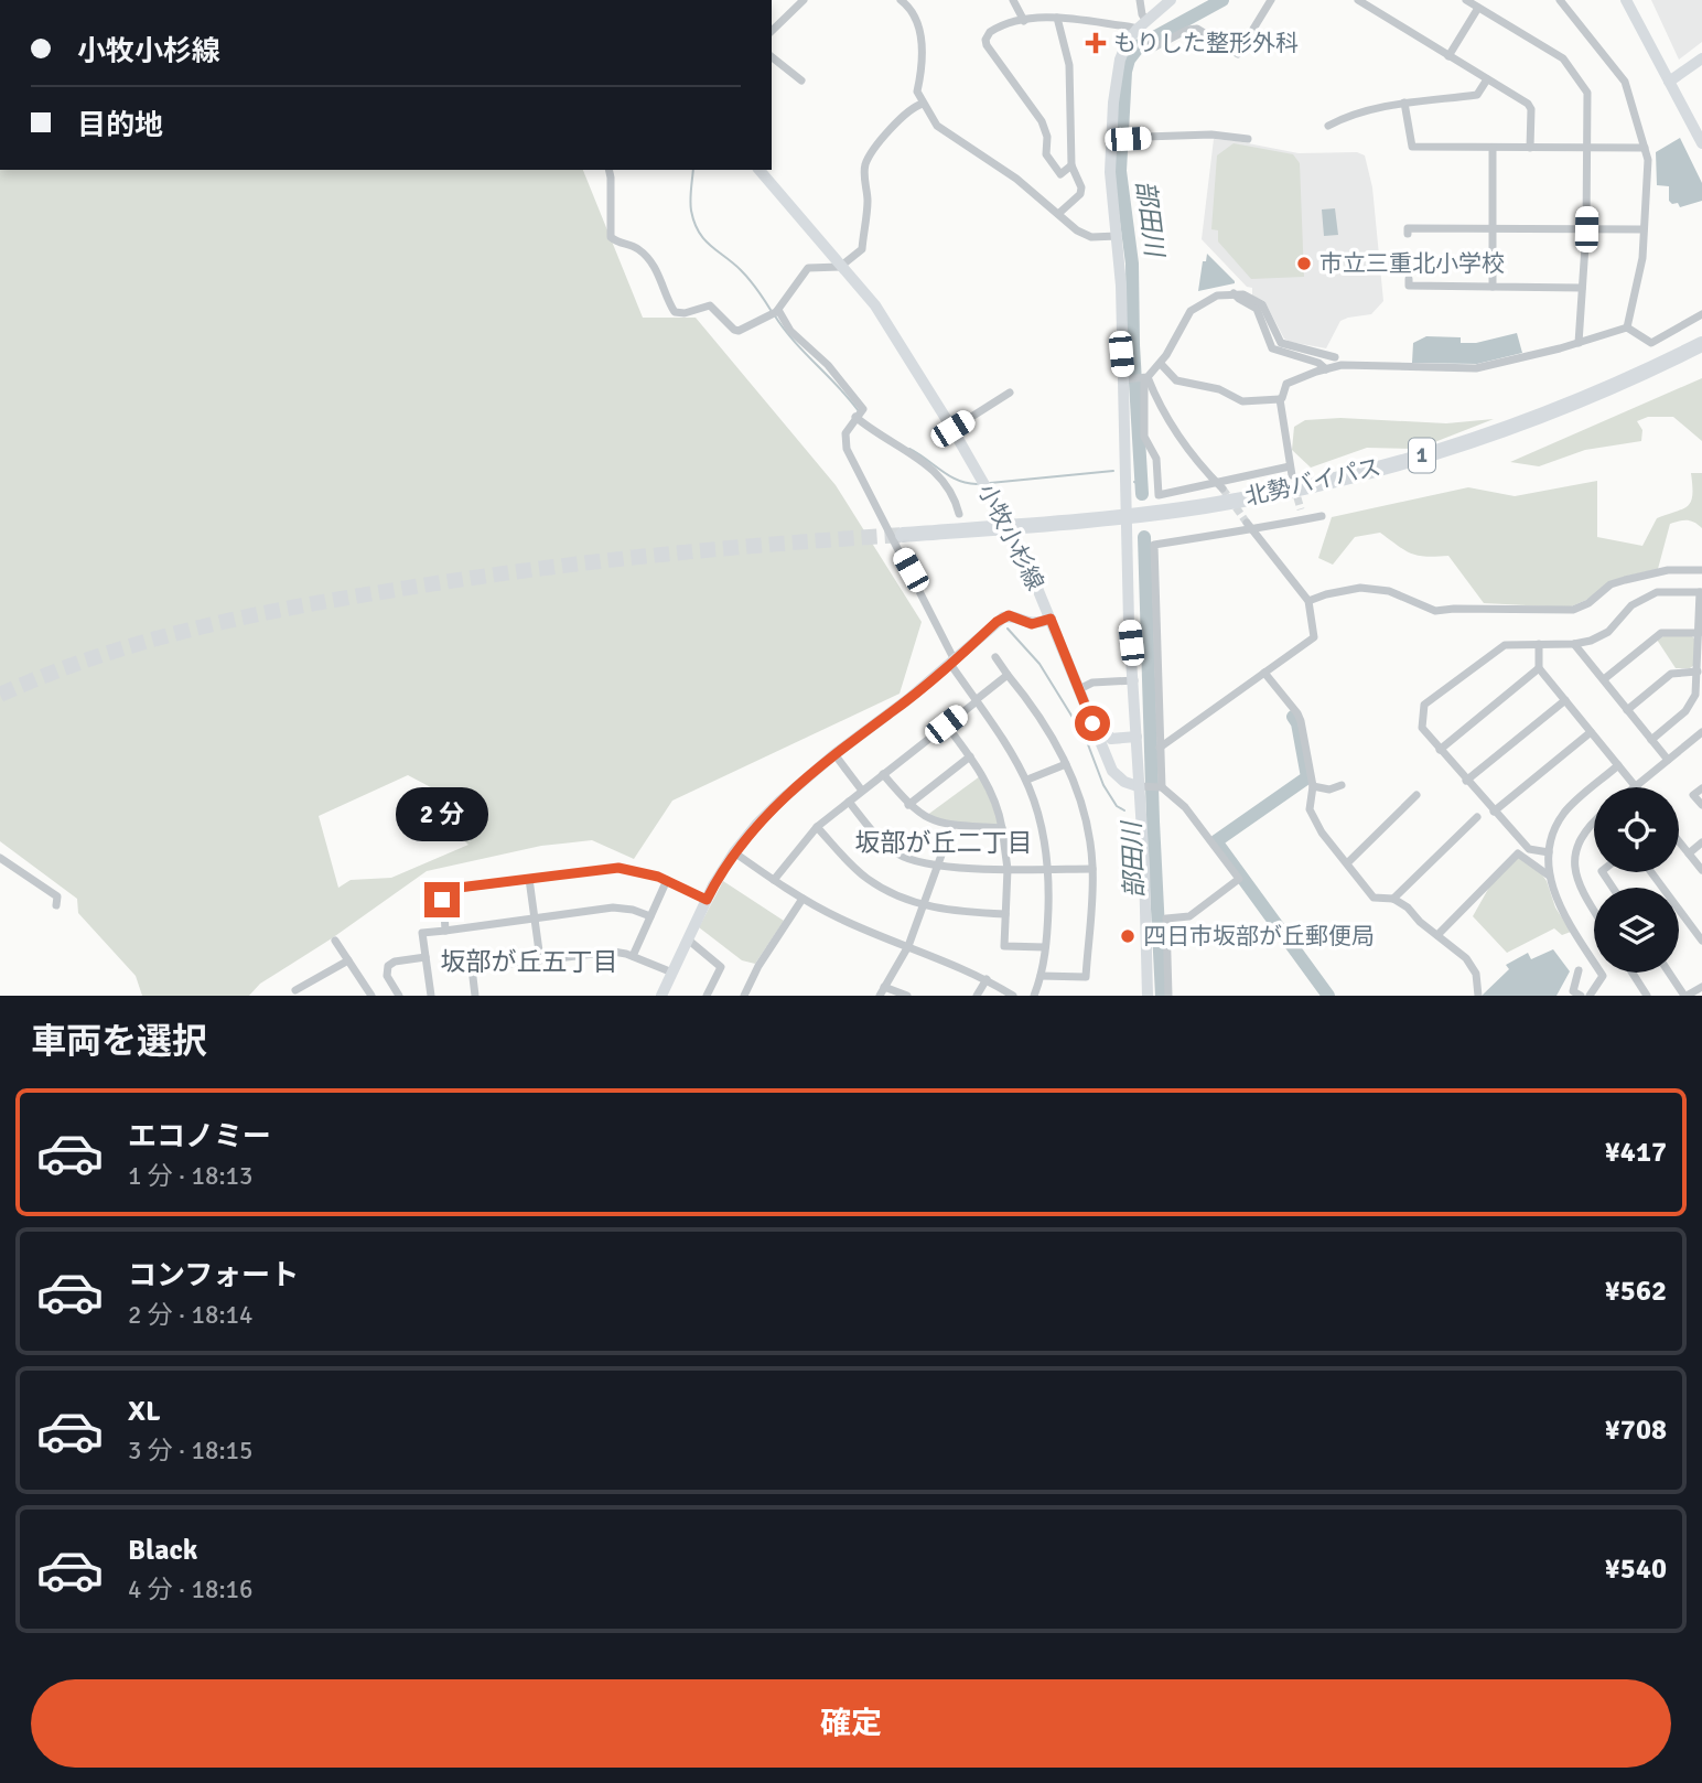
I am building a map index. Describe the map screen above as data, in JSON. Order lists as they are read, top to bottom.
{
  "streets": {
    "highway": ["1", "北勢バイパス"],
    "street": ["小牧小杉線"]
  },
  "districts": ["坂部が丘二丁目", "坂部が丘五丁目"],
  "water": ["部田川"],
  "places": {
    "health": ["もりした整形外科"],
    "other": ["市立三重北小学校", "四日市坂部が丘郵便局"]
  },
  "page": {
    "banner": ["小牧小杉線", "目的地"],
    "bubble": "2 分",
    "heading": "車両を選択",
    "list": [
      {
        "name": "エコノミー",
        "note": "1 分 · 18:13",
        "value": "¥417"
      },
      {
        "name": "コンフォート",
        "note": "2 分 · 18:14",
        "value": "¥562"
      },
      {
        "name": "XL",
        "note": "3 分 · 18:15",
        "value": "¥708"
      },
      {
        "name": "Black",
        "note": "4 分 · 18:16",
        "value": "¥540"
      }
    ],
    "buttons": "確定"
  }
}
